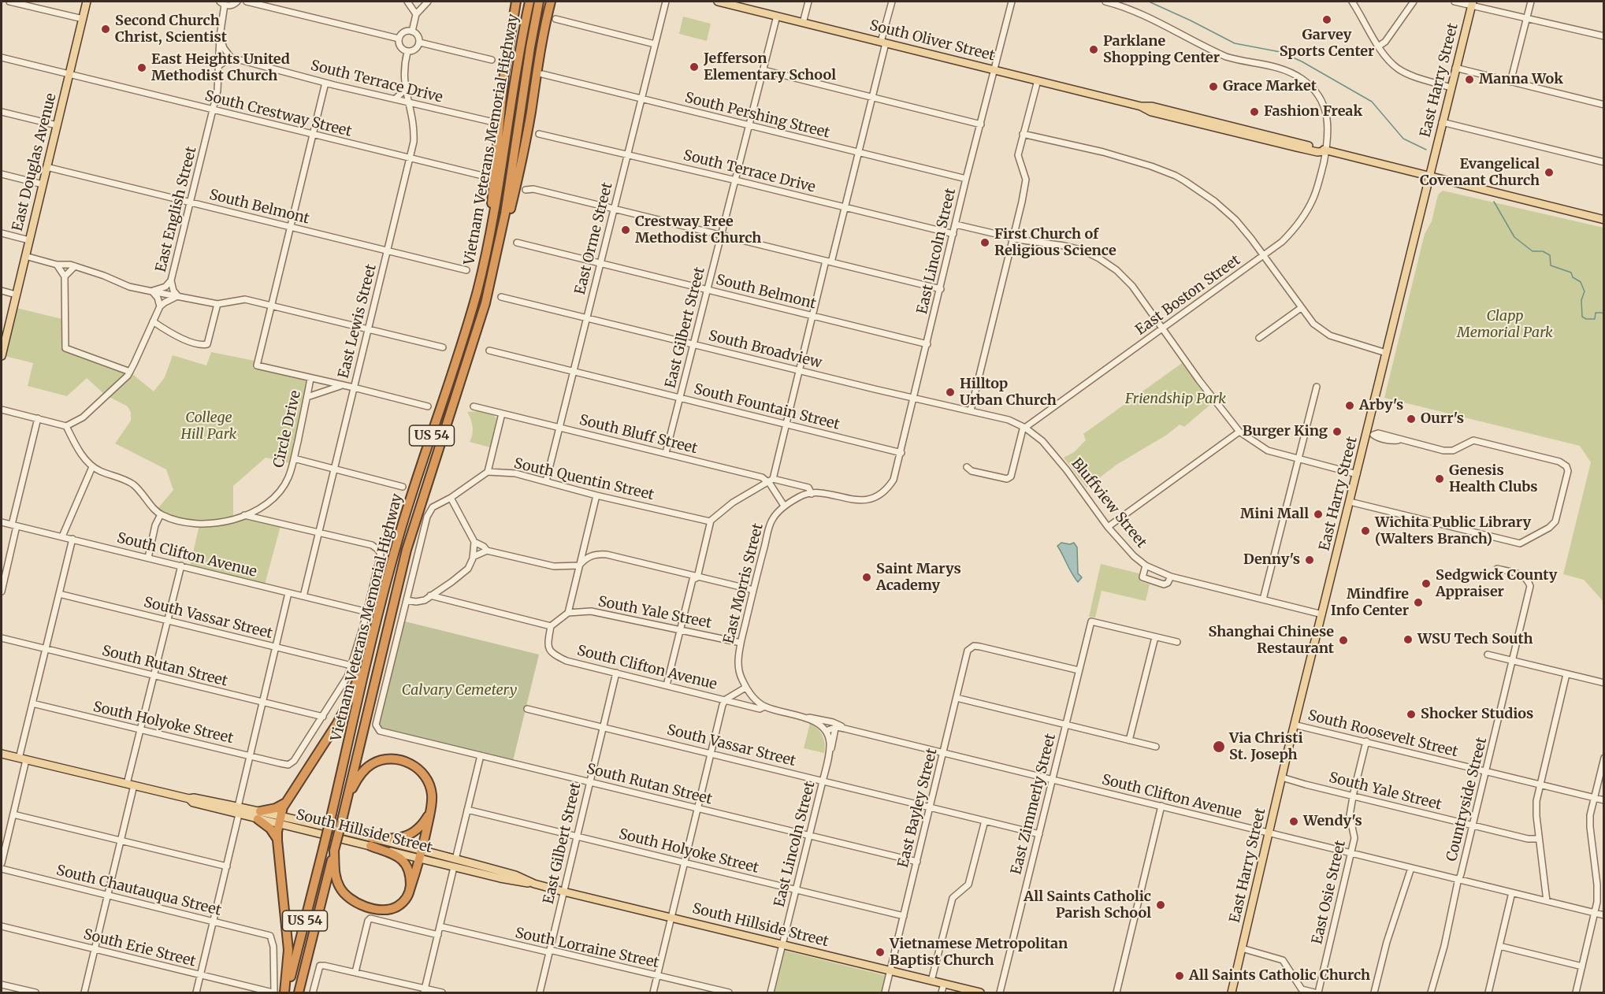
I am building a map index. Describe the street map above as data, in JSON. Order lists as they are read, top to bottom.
{
  "streets": {
    "highway": ["Vietnam Veterans Memorial Highway", "US 54"],
    "main road": [
      "South Oliver Street",
      "East Harry Street",
      "East Douglas Avenue",
      "South Hillside Street"
    ],
    "street": [
      "South Terrace Drive",
      "South Crestway Street",
      "South Pershing Street",
      "South Belmont",
      "East English Street",
      "East Orme Street",
      "East Lincoln Street",
      "East Boston Street",
      "East Lewis Street",
      "East Gilbert Street",
      "South Broadview",
      "South Fountain Street",
      "Circle Drive",
      "South Bluff Street",
      "South Quentin Street",
      "Bluffview Street",
      "South Clifton Avenue",
      "East Morris Street",
      "South Yale Street",
      "South Vassar Street",
      "South Rutan Street",
      "South Holyoke Street",
      "South Roosevelt Street",
      "Countryside Street",
      "East Zimmerly Street",
      "East Bayley Street",
      "South Chautauqua Street",
      "East Osie Street",
      "South Erie Street",
      "South Lorraine Street"
    ]
  },
  "crossings": [
    ["South Oliver Street", "East Harry Street"],
    ["South Oliver Street", "East Lincoln Street"],
    ["South Oliver Street", "East Boston Street"],
    ["South Oliver Street", "East Gilbert Street"],
    ["East Harry Street", "Bluffview Street"],
    ["East Harry Street", "South Clifton Avenue"],
    ["East Harry Street", "South Yale Street"],
    ["East Harry Street", "South Roosevelt Street"],
    ["South Terrace Drive", "East Orme Street"],
    ["South Terrace Drive", "East Lincoln Street"],
    ["South Terrace Drive", "East Lewis Street"],
    ["South Terrace Drive", "East Gilbert Street"],
    ["South Crestway Street", "East Douglas Avenue"],
    ["South Crestway Street", "East English Street"],
    ["South Crestway Street", "East Lewis Street"],
    ["South Pershing Street", "East Orme Street"],
    ["South Pershing Street", "East Lincoln Street"],
    ["South Pershing Street", "East Gilbert Street"],
    ["East Douglas Avenue", "South Belmont"],
    ["South Belmont", "East English Street"],
    ["South Belmont", "East Orme Street"],
    ["South Belmont", "East Lincoln Street"],
    ["South Belmont", "East Lewis Street"],
    ["South Belmont", "East Gilbert Street"],
    ["East Orme Street", "South Broadview"],
    ["East Orme Street", "South Fountain Street"],
    ["East Orme Street", "South Bluff Street"],
    ["East Orme Street", "South Quentin Street"],
    ["East Lincoln Street", "South Broadview"],
    ["East Lincoln Street", "South Fountain Street"],
    ["East Lincoln Street", "South Bluff Street"],
    ["East Lincoln Street", "Bluffview Street"],
    ["East Lincoln Street", "South Clifton Avenue"],
    ["East Lincoln Street", "South Vassar Street"],
    ["East Lincoln Street", "South Rutan Street"],
    ["East Lincoln Street", "South Holyoke Street"],
    ["East Lincoln Street", "South Hillside Street"],
    ["East Boston Street", "Bluffview Street"],
    ["East Lewis Street", "South Clifton Avenue"],
    ["East Gilbert Street", "South Broadview"],
    ["East Gilbert Street", "South Fountain Street"],
    ["East Gilbert Street", "South Bluff Street"],
    ["East Gilbert Street", "South Clifton Avenue"],
    ["East Gilbert Street", "South Vassar Street"],
    ["East Gilbert Street", "South Rutan Street"],
    ["East Gilbert Street", "South Holyoke Street"],
    ["East Gilbert Street", "South Hillside Street"],
    ["East Gilbert Street", "South Lorraine Street"],
    ["South Broadview", "Bluffview Street"],
    ["South Bluff Street", "East Morris Street"],
    ["South Clifton Avenue", "East Morris Street"],
    ["South Clifton Avenue", "Countryside Street"],
    ["South Clifton Avenue", "East Zimmerly Street"],
    ["South Clifton Avenue", "East Bayley Street"],
    ["South Clifton Avenue", "East Osie Street"],
    ["East Morris Street", "South Yale Street"],
    ["South Yale Street", "Countryside Street"],
    ["South Yale Street", "East Osie Street"],
    ["South Vassar Street", "East Zimmerly Street"],
    ["South Vassar Street", "East Bayley Street"],
    ["South Rutan Street", "South Holyoke Street"],
    ["South Rutan Street", "East Bayley Street"],
    ["South Holyoke Street", "East Bayley Street"],
    ["South Roosevelt Street", "Countryside Street"],
    ["South Roosevelt Street", "East Osie Street"],
    ["East Zimmerly Street", "East Bayley Street"],
    ["East Bayley Street", "South Hillside Street"],
    ["South Chautauqua Street", "South Erie Street"]
  ],
  "parks": [
    "Clapp Memorial Park",
    "Friendship Park",
    "College Hill Park",
    "Calvary Cemetery"
  ],
  "places": [
    "Garvey Sports Center",
    "Second Church Christ, Scientist",
    "Parklane Shopping Center",
    "Jefferson Elementary School",
    "East Heights United Methodist Church",
    "Manna Wok",
    "Grace Market",
    "Fashion Freak",
    "Evangelical Covenant Church",
    "Crestway Free Methodist Church",
    "First Church of Religious Science",
    "Hilltop Urban Church",
    "Arby's",
    "Ourr's",
    "Burger King",
    "Genesis Health Clubs",
    "Mini Mall",
    "Wichita Public Library (Walters Branch)",
    "Denny's",
    "Saint Marys Academy",
    "Sedgwick County Appraiser",
    "Mindfire Info Center",
    "WSU Tech South",
    "Shanghai Chinese Restaurant",
    "Shocker Studios",
    "Via Christi St. Joseph",
    "Wendy's",
    "All Saints Catholic Parish School",
    "Vietnamese Metropolitan Baptist Church",
    "All Saints Catholic Church"
  ]
}
